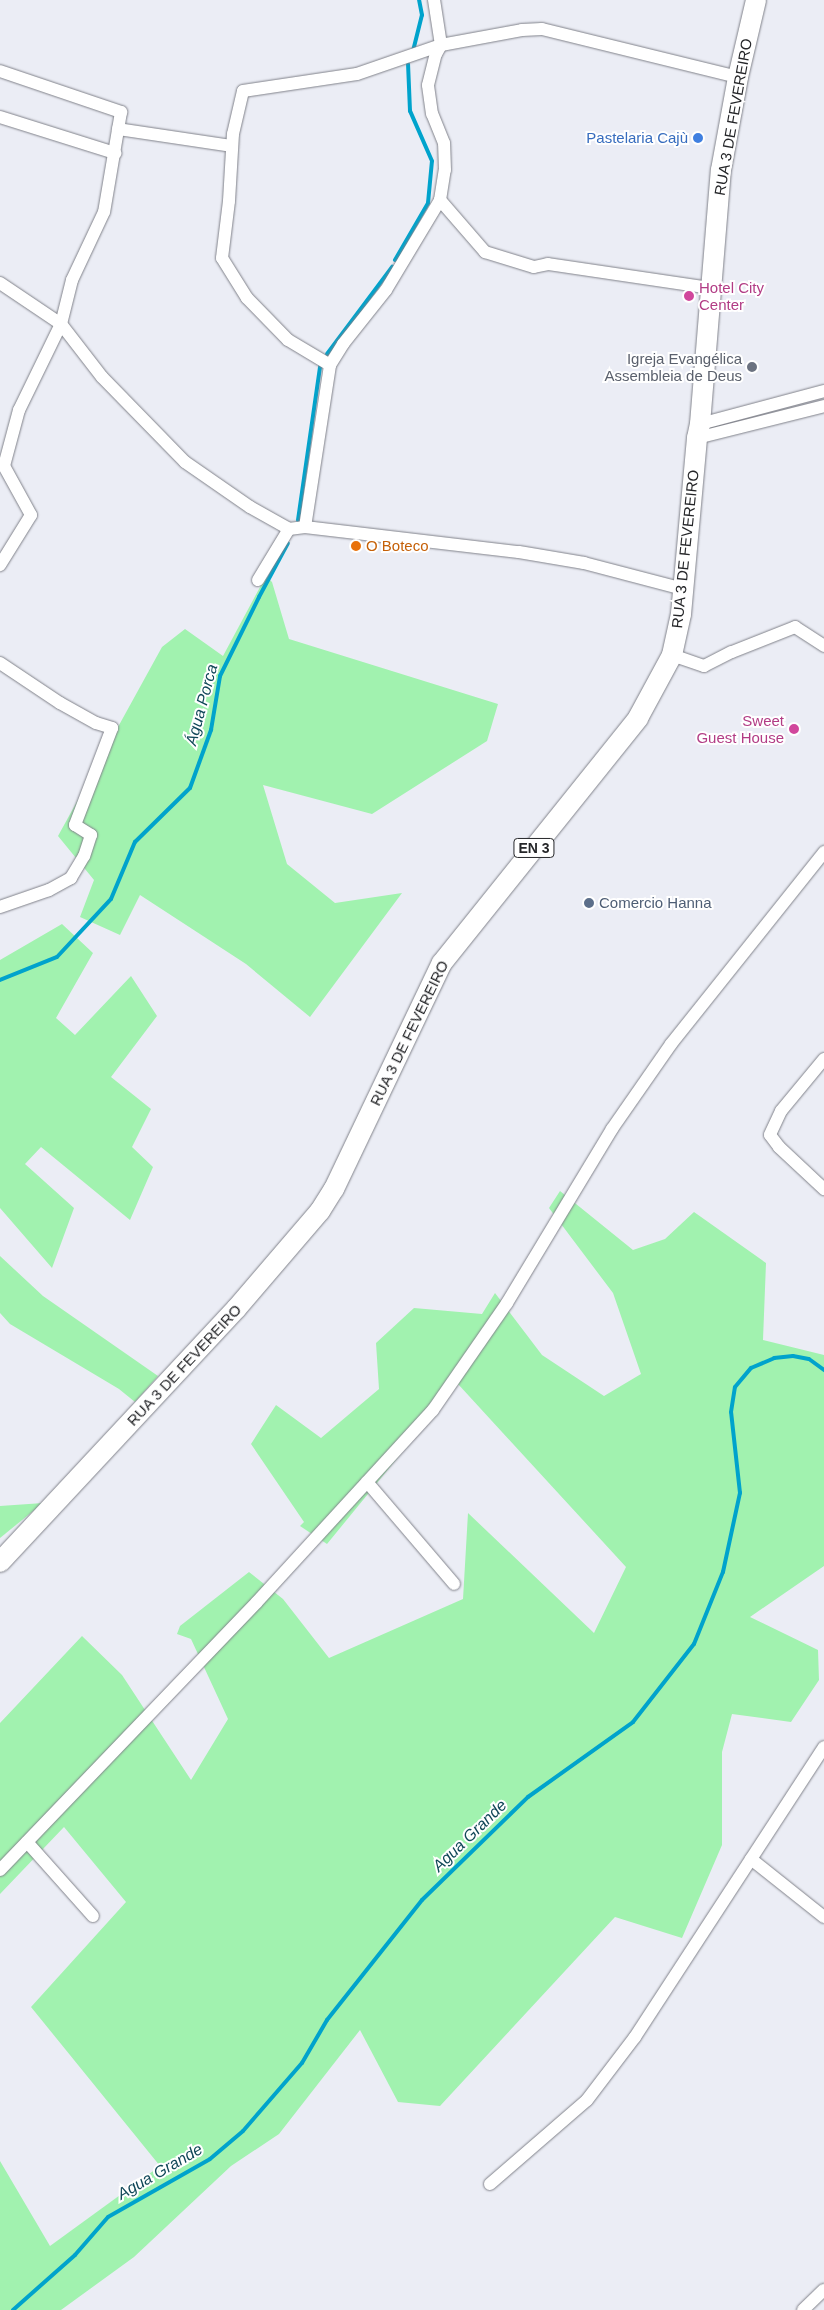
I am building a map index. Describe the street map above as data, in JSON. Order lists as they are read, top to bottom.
{
  "streets": {
    "main road": ["RUA 3 DE FEVEREIRO", "EN 3"]
  },
  "water": ["Água Porca", "Agua Grande"],
  "places": [
    "Pastelaria Cajù",
    "Hotel City Center",
    "Igreja Evangélica Assembleia de Deus",
    "O Boteco",
    "Sweet Guest House",
    "Comercio Hanna"
  ]
}
